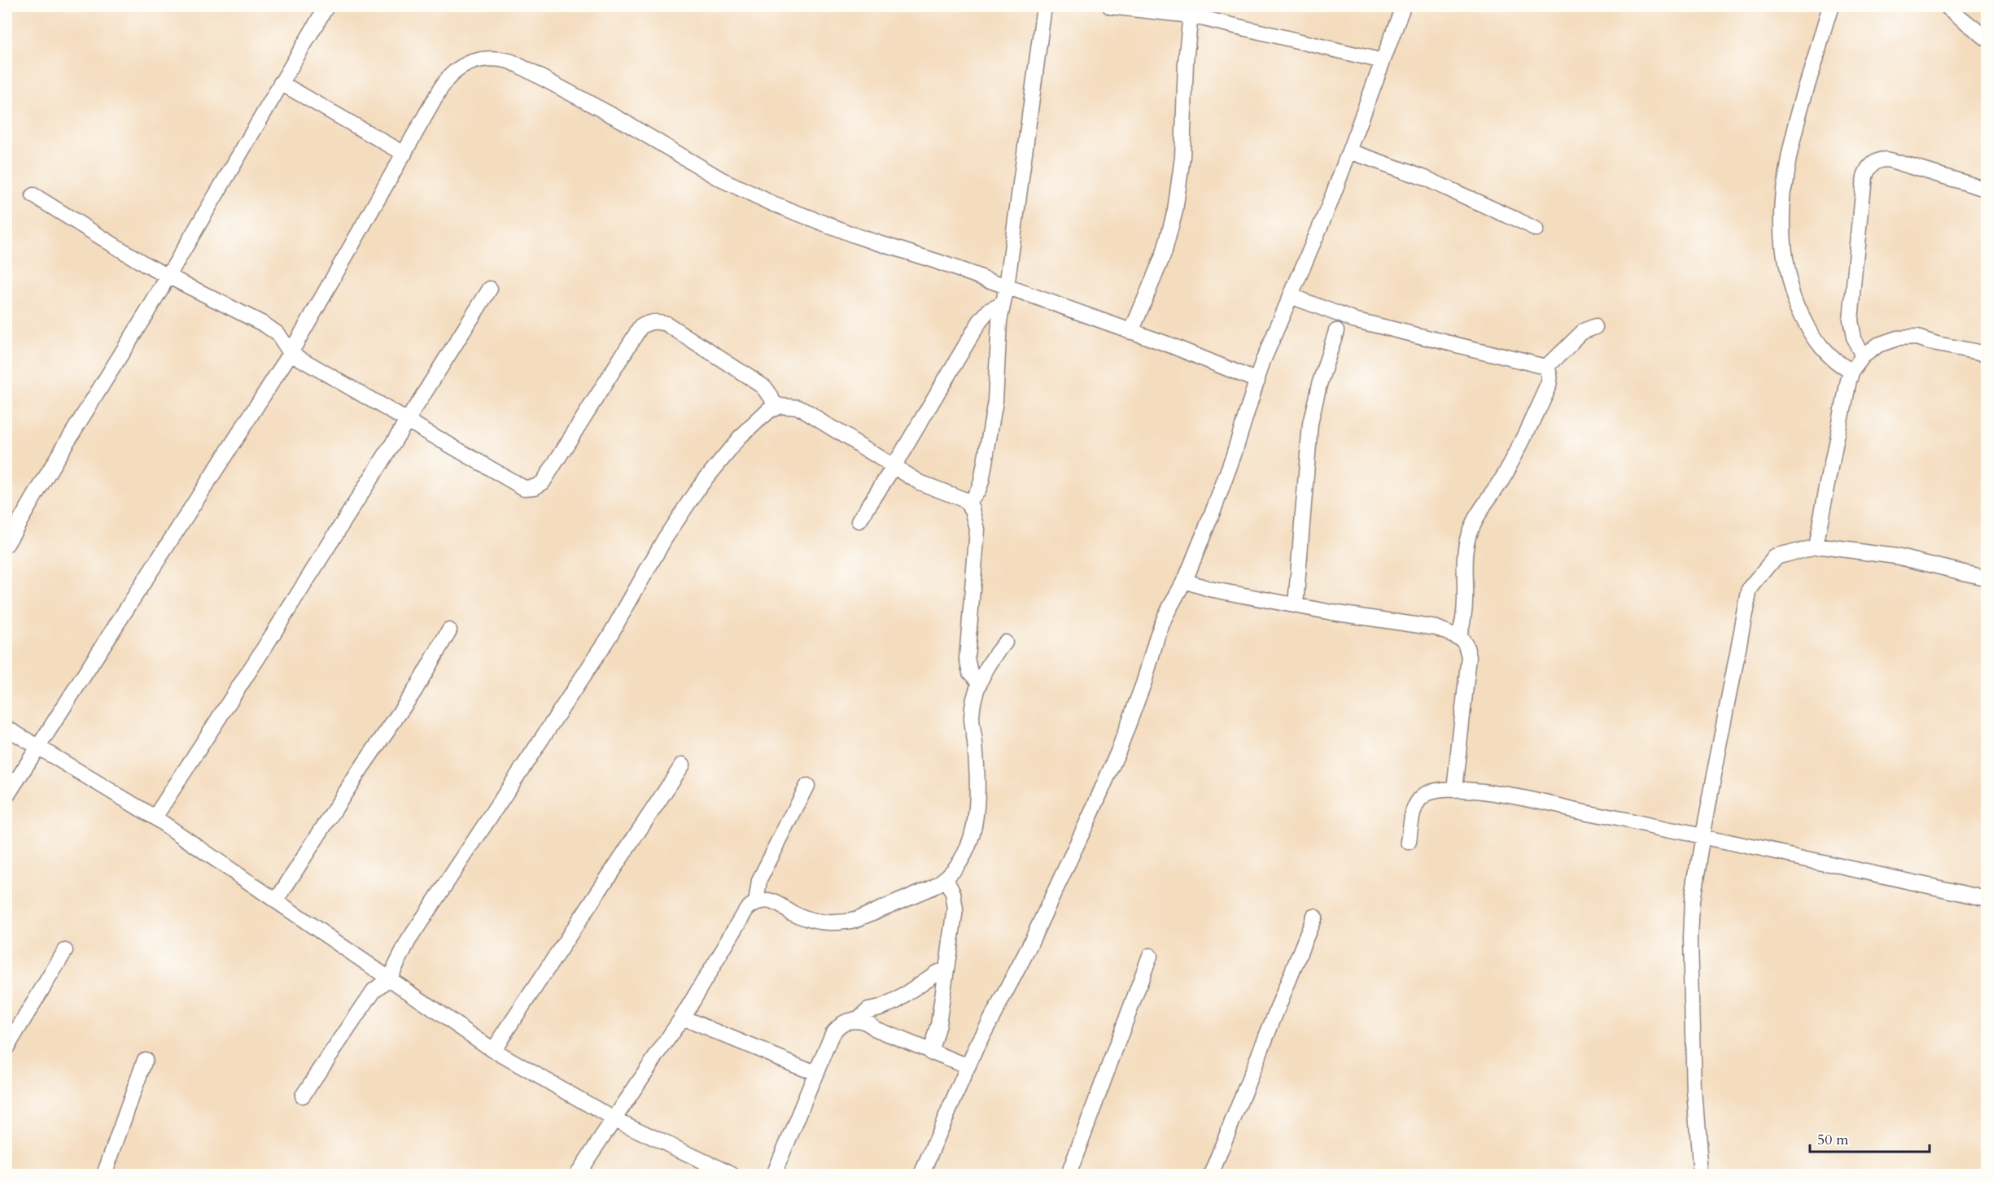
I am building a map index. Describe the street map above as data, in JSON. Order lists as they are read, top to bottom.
{
  "scale_bar": "50 m"
}
